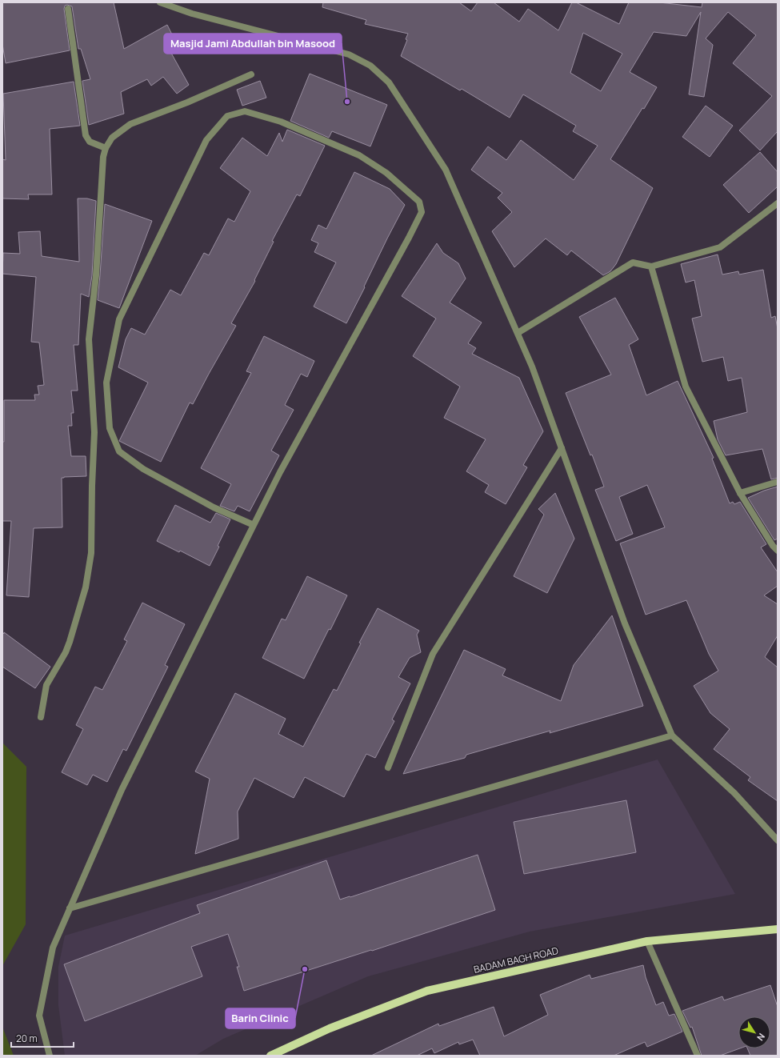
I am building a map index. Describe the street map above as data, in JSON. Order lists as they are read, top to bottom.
{
  "streets": {
    "main road": ["BADAM BAGH ROAD"]
  },
  "places": ["Masjid Jami Abdullah bin Masood", "Barin Clinic"],
  "scale_bar": "20 m",
  "north": "bottom right"
}
